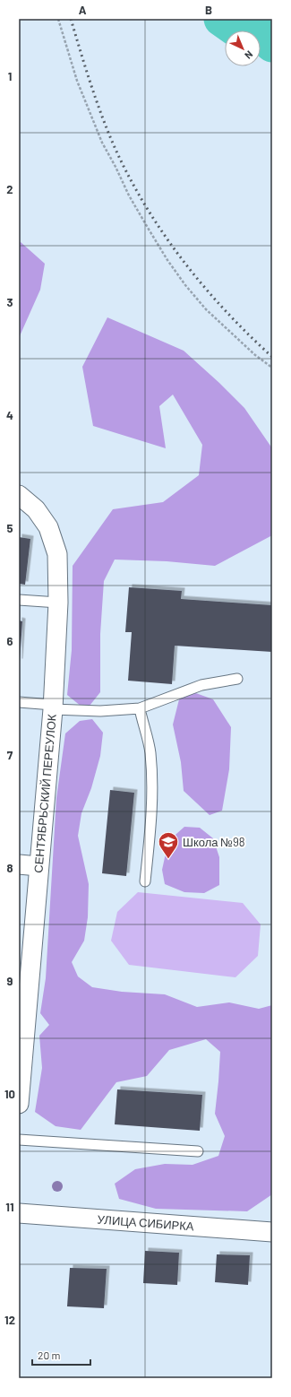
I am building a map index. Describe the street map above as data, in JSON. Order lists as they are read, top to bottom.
{
  "streets": {
    "street": ["СЕНТЯБРЬСКИЙ ПЕРЕУЛОК", "УЛИЦА СИБИРКА"]
  },
  "places": {
    "school or university": ["Школа №98"]
  },
  "scale_bar": "20 m",
  "north": "bottom right",
  "grid": {
    "columns": ["A", "B"],
    "rows": [
      "1",
      "2",
      "3",
      "4",
      "5",
      "6",
      "7",
      "8",
      "9",
      "10",
      "11",
      "12"
    ]
  }
}
